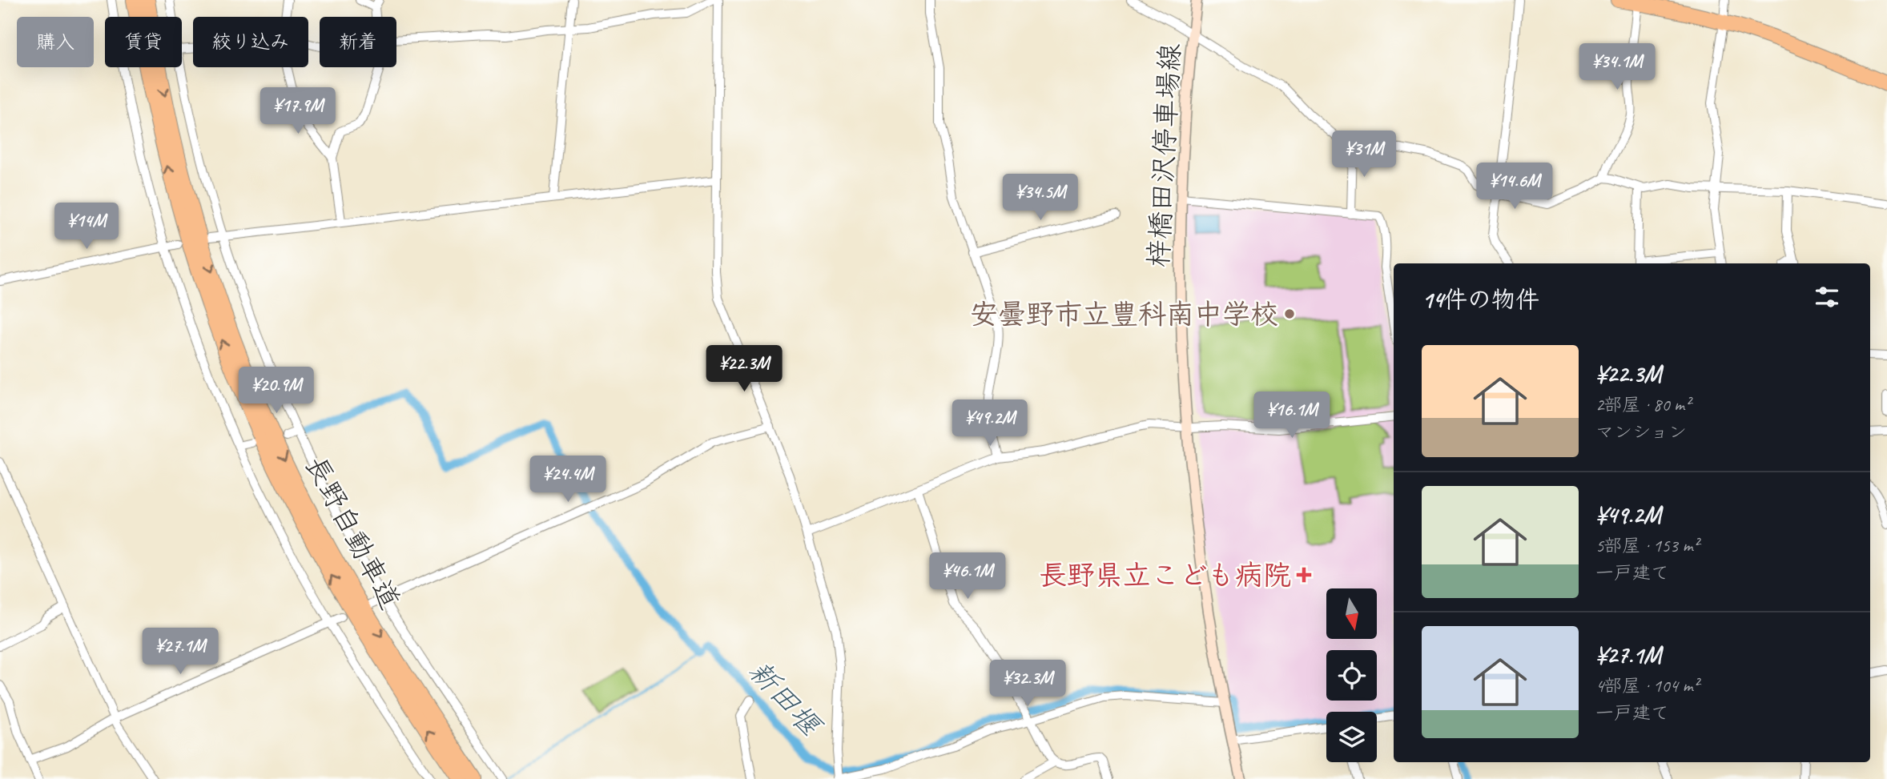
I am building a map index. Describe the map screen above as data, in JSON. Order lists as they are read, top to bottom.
{
  "streets": {
    "highway": ["長野自動車道"],
    "main road": ["梓橋田沢停車場線"]
  },
  "water": ["新田堰"],
  "places": {
    "other": ["安曇野市立豊科南中学校"],
    "health": ["長野県立こども病院"]
  },
  "north": "bottom",
  "page": {
    "chip": [
      "購入",
      "賃貸",
      "絞り込み",
      "新着"
    ],
    "price": [
      "¥34.1M",
      "¥17.9M",
      "¥31M",
      "¥14.6M",
      "¥34.5M",
      "¥14M",
      "¥22.3M",
      "¥20.9M",
      "¥16.1M",
      "¥49.2M",
      "¥24.4M",
      "¥46.1M",
      "¥27.1M",
      "¥32.3M"
    ],
    "heading": "14件の物件",
    "list": [
      {
        "name": "¥22.3M",
        "note": "2部屋 · 80 m² · マンション"
      },
      {
        "name": "¥49.2M",
        "note": "5部屋 · 153 m² · 一戸建て"
      },
      {
        "name": "¥27.1M",
        "note": "4部屋 · 104 m² · 一戸建て"
      }
    ]
  }
}
